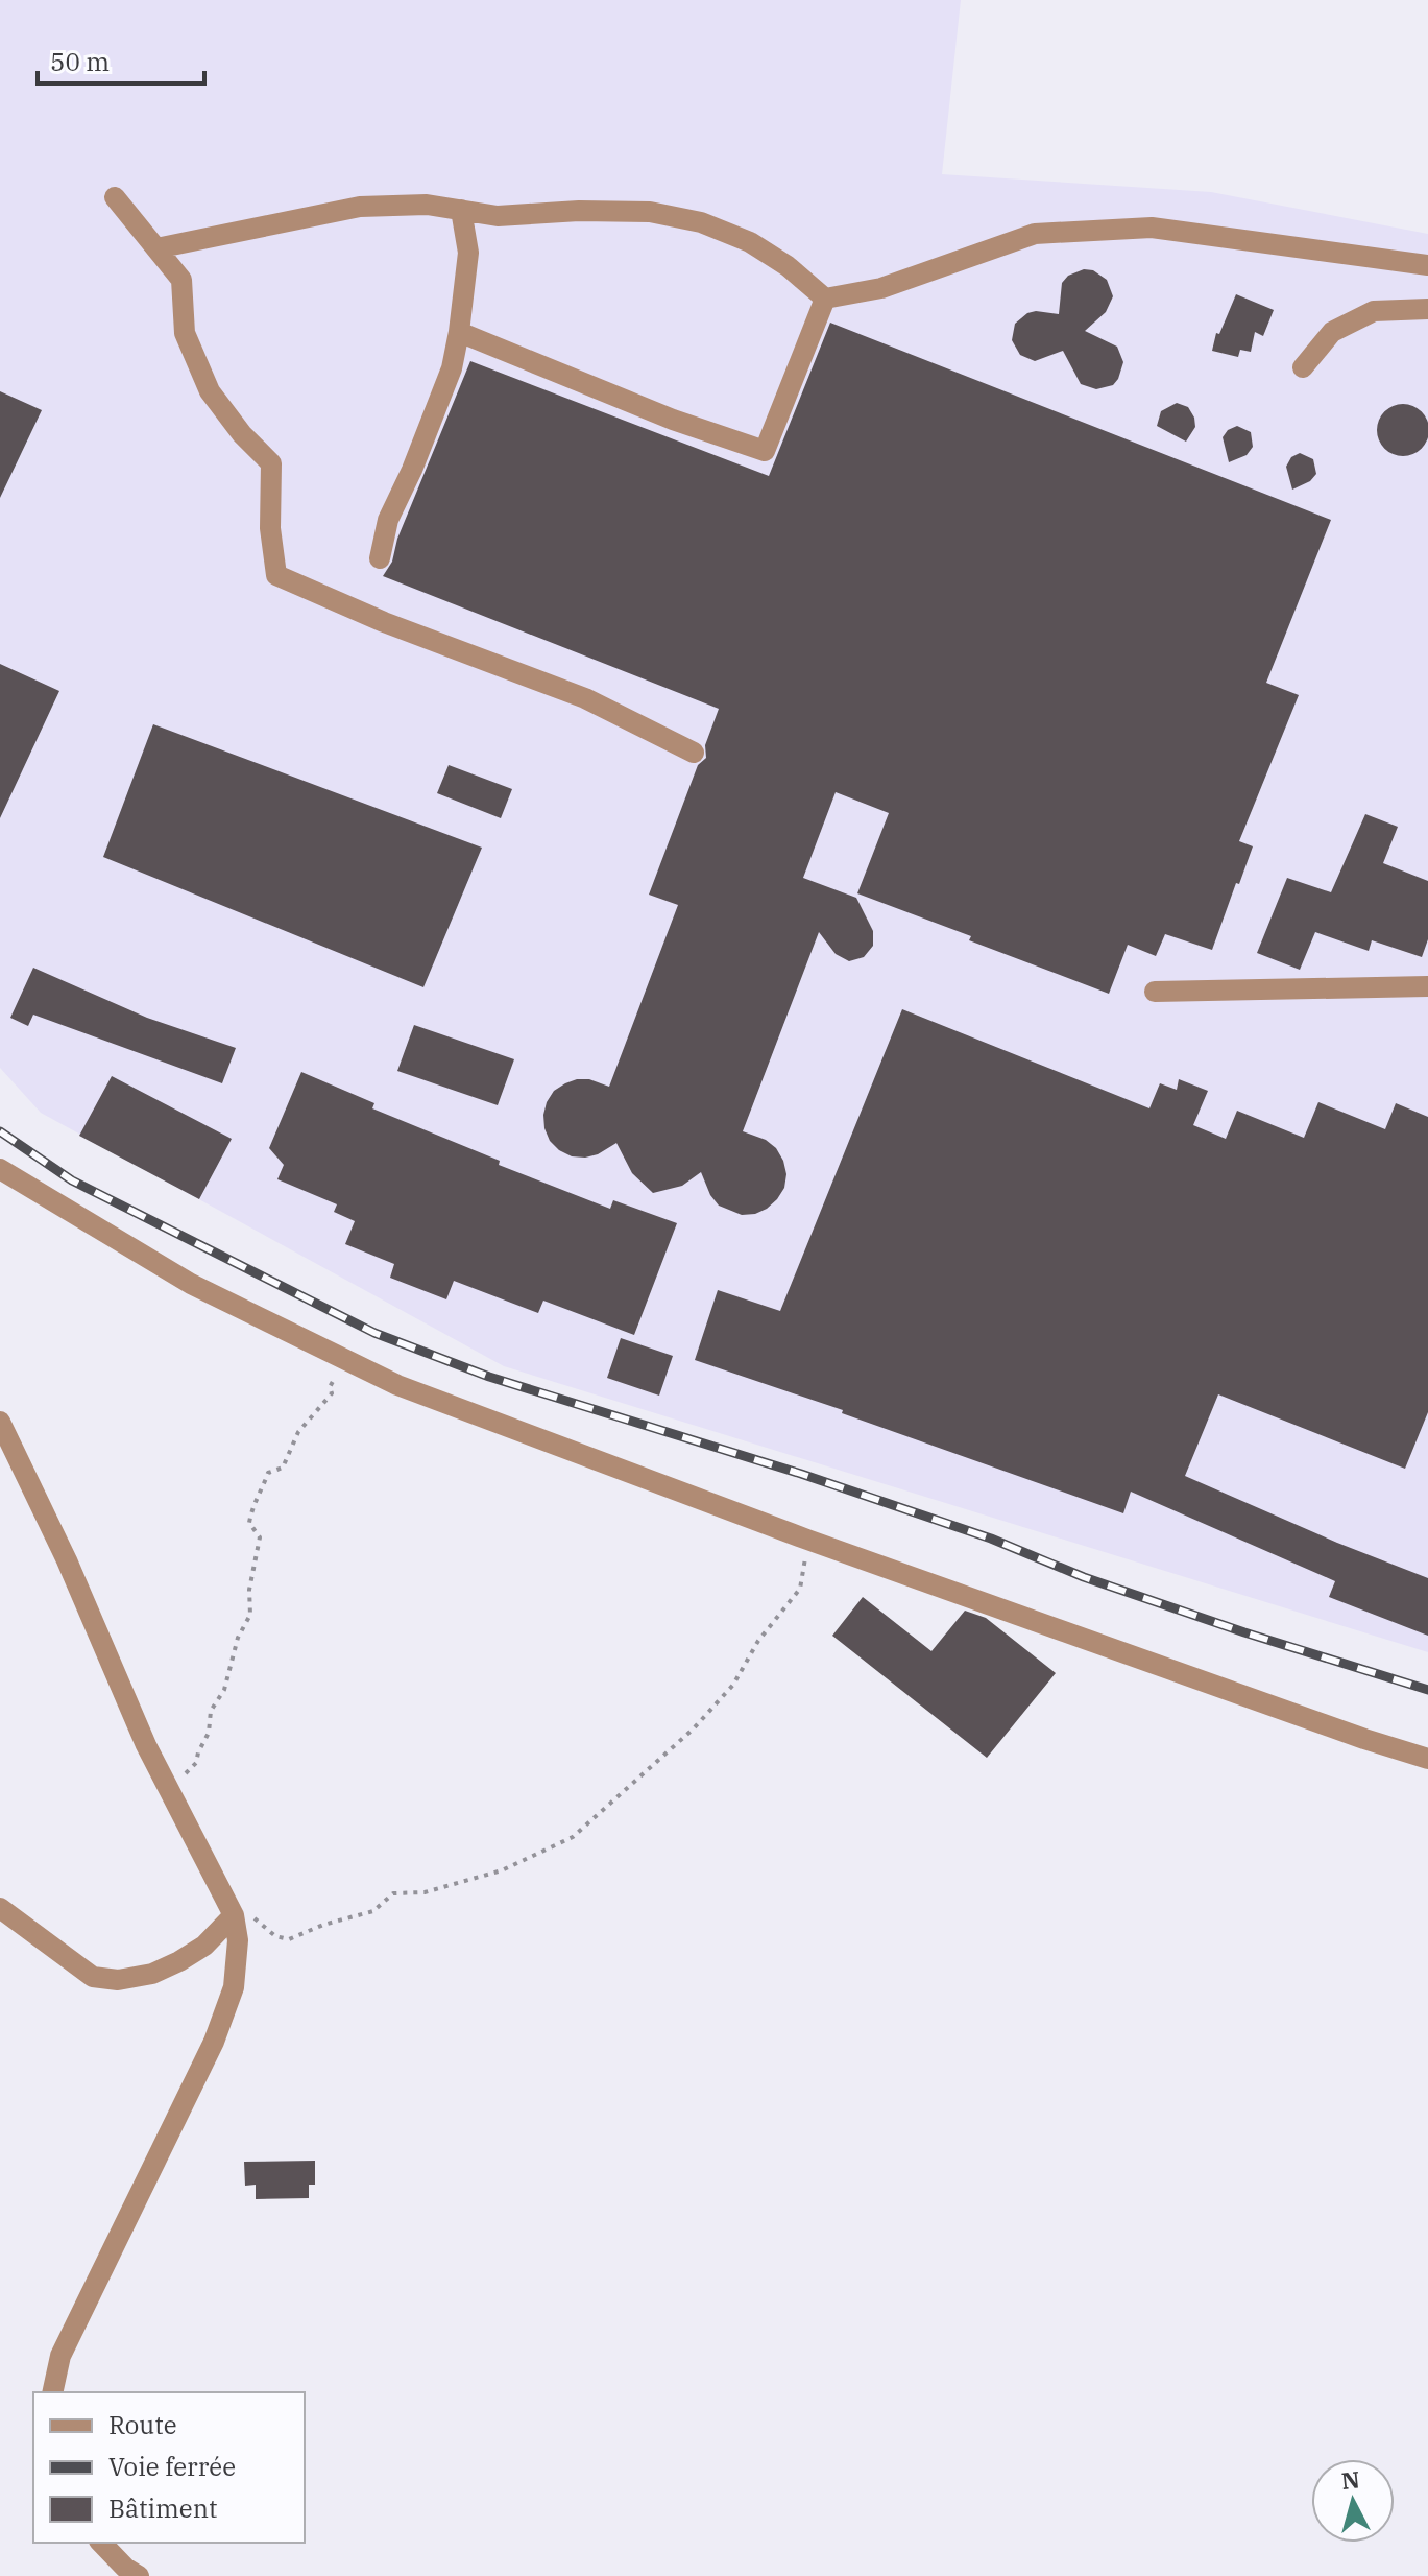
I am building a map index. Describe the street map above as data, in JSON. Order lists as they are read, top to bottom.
{
  "legend": ["Route", "Voie ferrée", "Bâtiment"],
  "scale_bar": "50 m",
  "north": "top"
}
